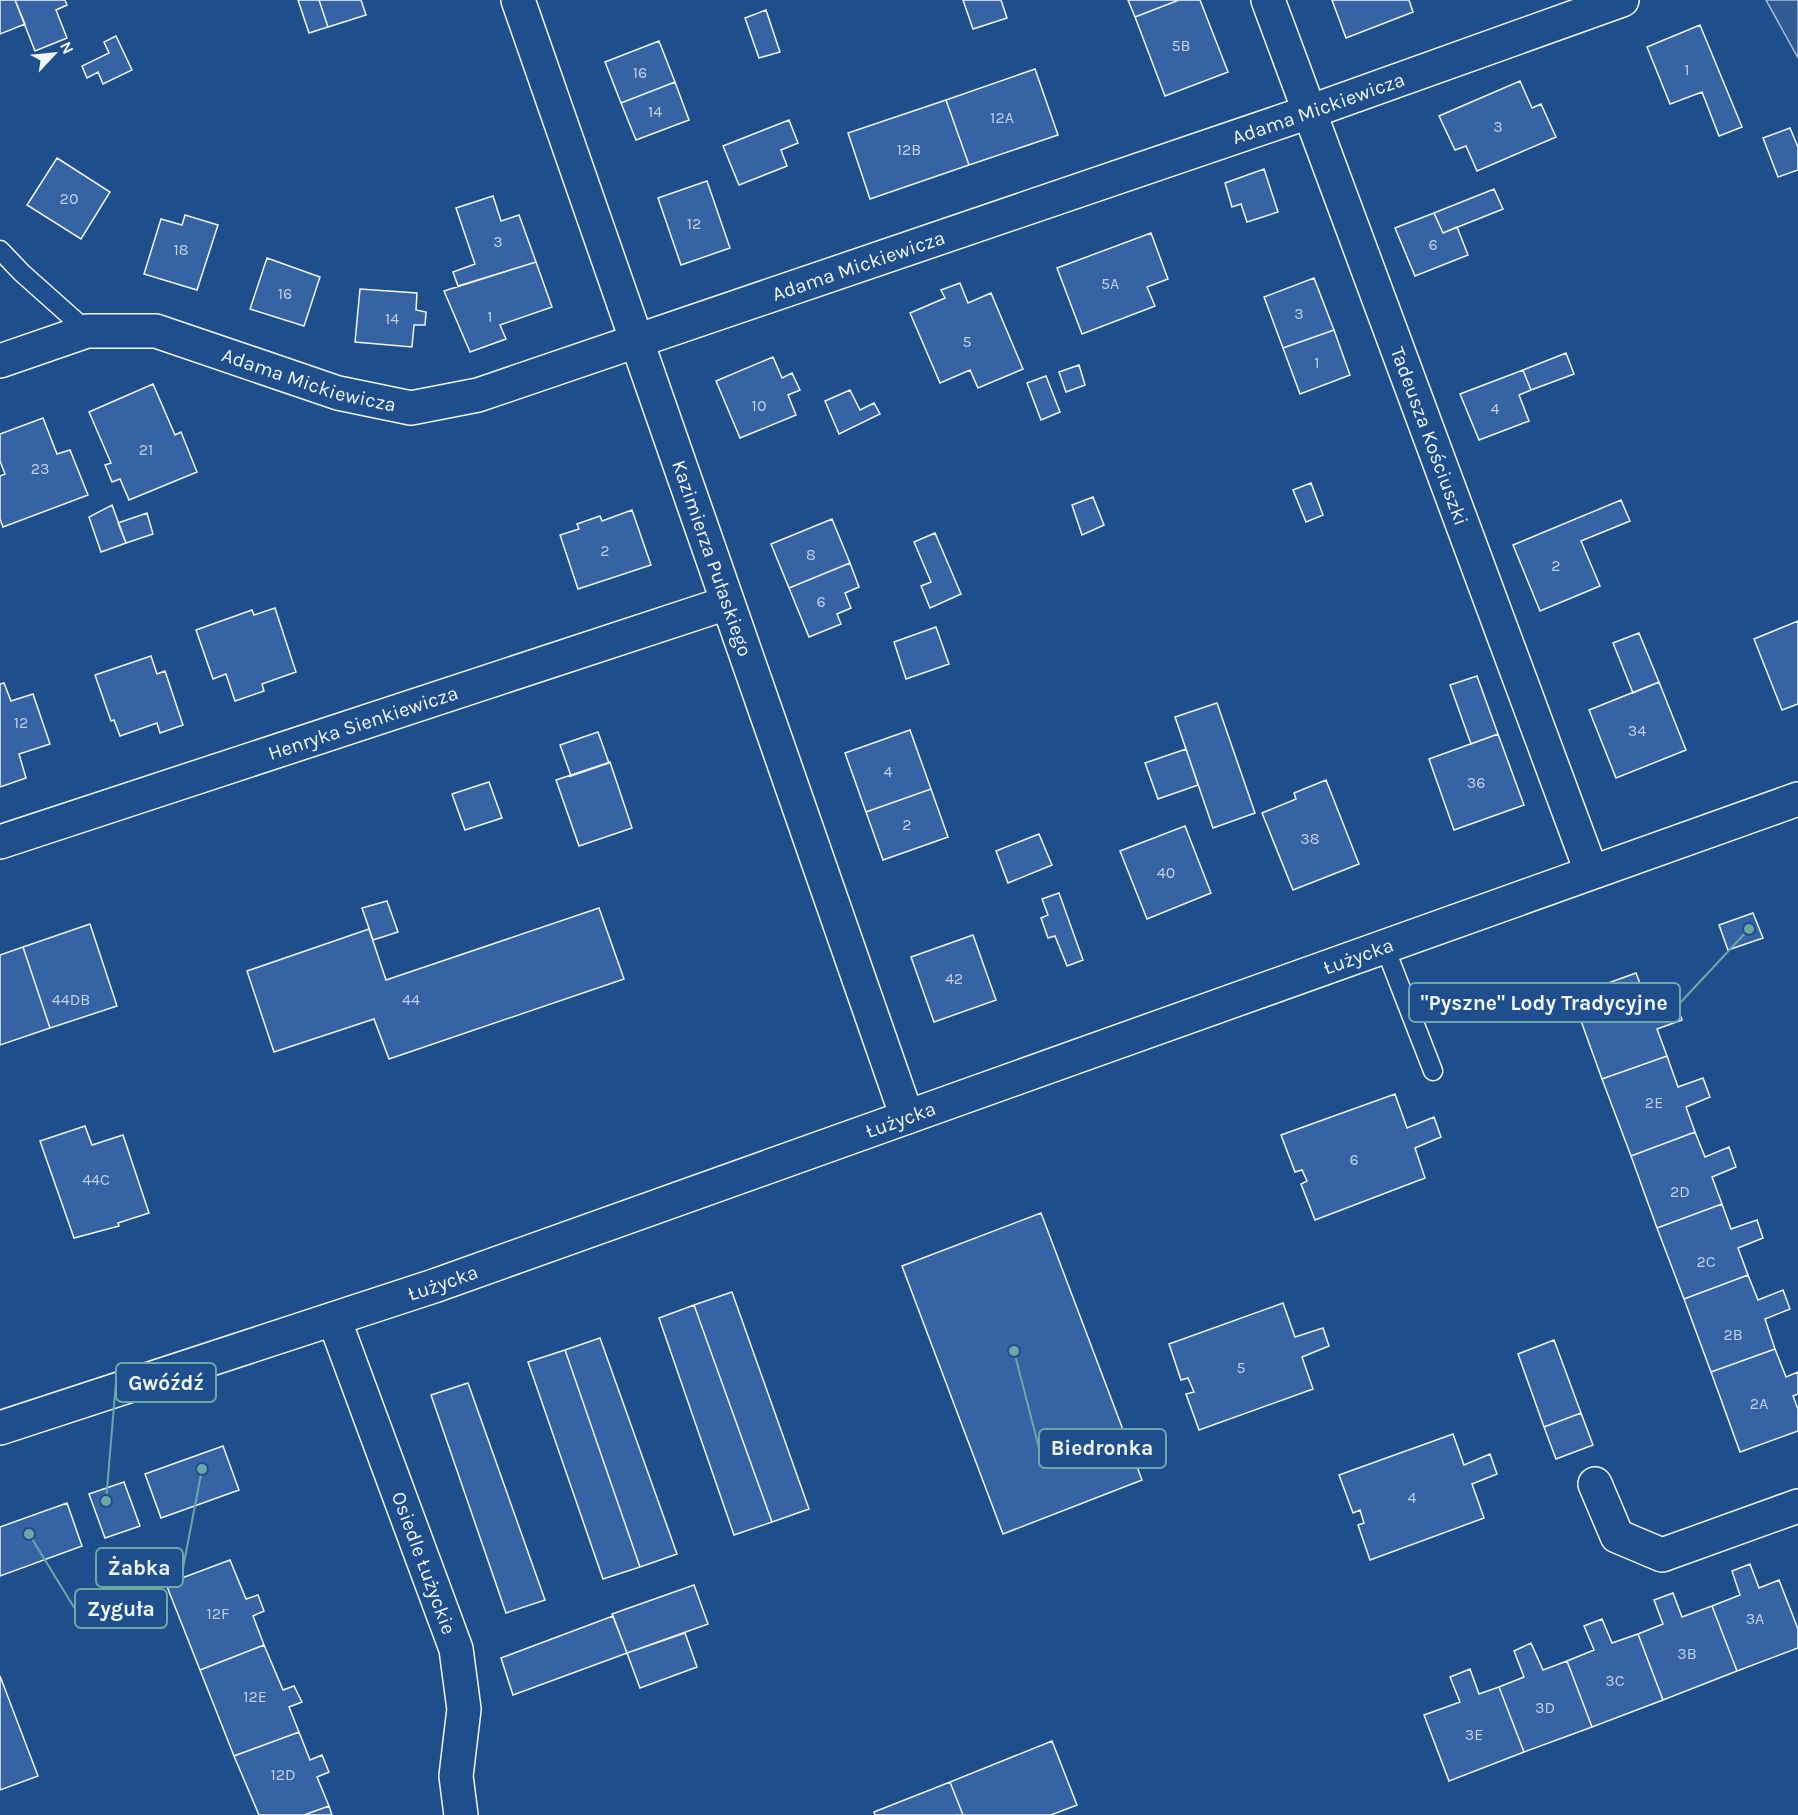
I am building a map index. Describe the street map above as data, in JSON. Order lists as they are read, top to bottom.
{
  "streets": {
    "street": [
      "Adama Mickiewicza",
      "Tadeusza Kościuszki",
      "Kazimierza Pułaskiego",
      "Henryka Sienkiewicza",
      "Łużycka",
      "Osiedle Łużyckie"
    ]
  },
  "crossings": [
    ["Adama Mickiewicza", "Tadeusza Kościuszki"],
    ["Adama Mickiewicza", "Kazimierza Pułaskiego"],
    ["Tadeusza Kościuszki", "Łużycka"],
    ["Kazimierza Pułaskiego", "Henryka Sienkiewicza"],
    ["Kazimierza Pułaskiego", "Łużycka"],
    ["Łużycka", "Osiedle Łużyckie"]
  ],
  "places": [
    "\"Pyszne\" Lody Tradycyjne",
    "Biedronka",
    "Żabka",
    "Gwóźdź",
    "Zyguła"
  ],
  "house_numbers": [
    "5B",
    "1",
    "16",
    "14",
    "12A",
    "3",
    "12B",
    "20",
    "12",
    "3",
    "6",
    "18",
    "5A",
    "16",
    "3",
    "1",
    "14",
    "5",
    "1",
    "10",
    "4",
    "21",
    "23",
    "2",
    "8",
    "2",
    "6",
    "12",
    "34",
    "4",
    "36",
    "2",
    "38",
    "40",
    "42",
    "44DB",
    "44",
    "2E",
    "6",
    "44C",
    "2D",
    "2C",
    "2B",
    "5",
    "2A",
    "4",
    "12F",
    "3A",
    "3B",
    "3C",
    "12E",
    "3D",
    "3E",
    "12D"
  ],
  "north": "top right"
}
